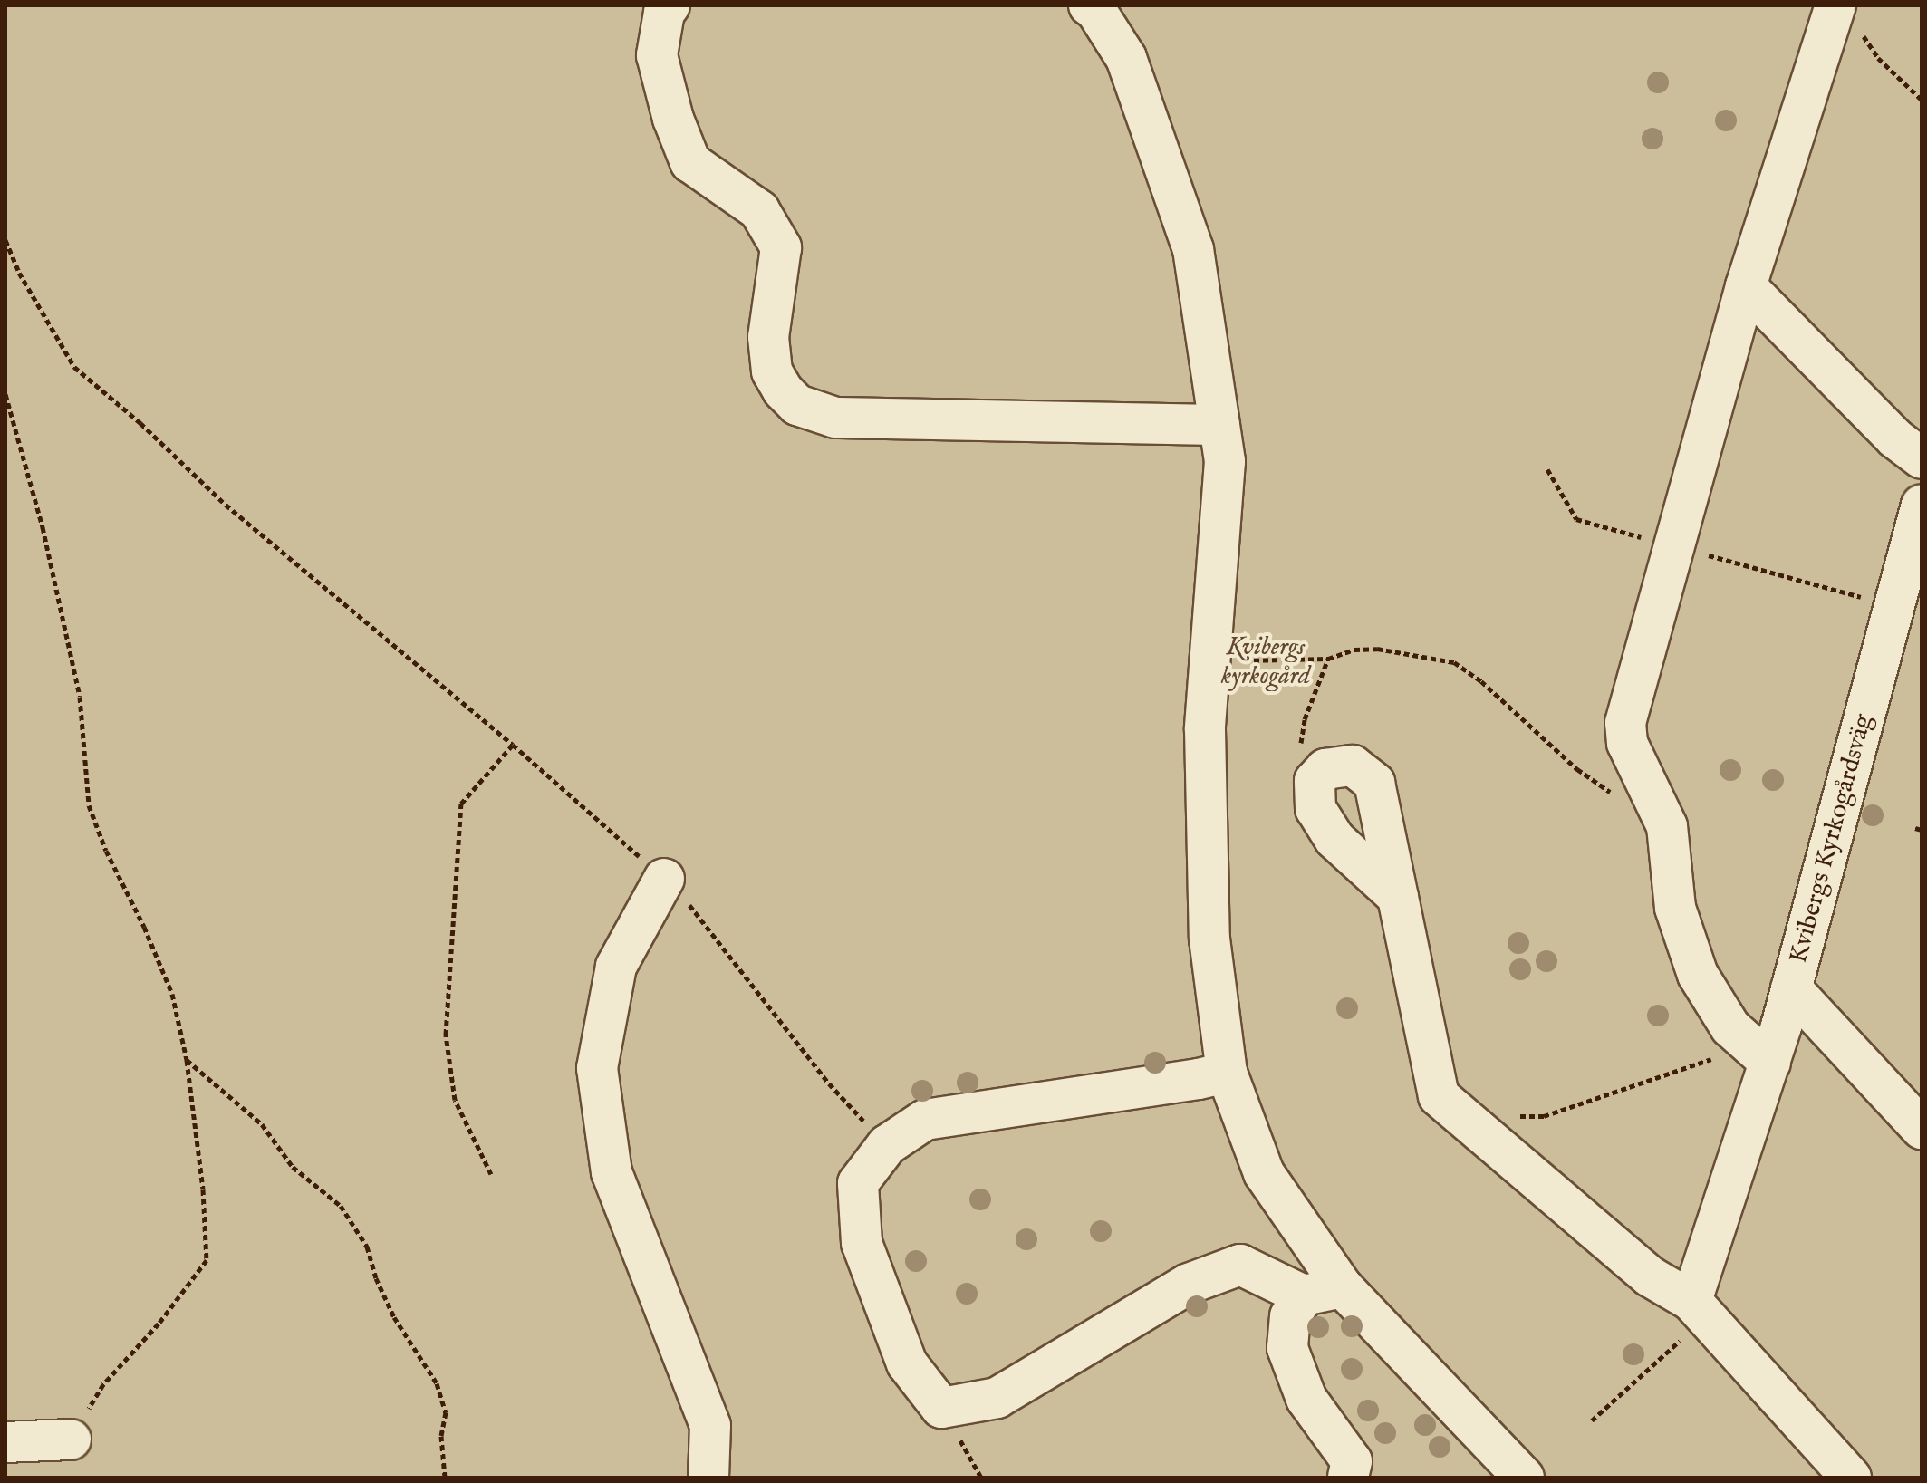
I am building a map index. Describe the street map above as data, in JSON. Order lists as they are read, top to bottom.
{
  "streets": {
    "lane": ["Kvibergs Kyrkogårdsväg"]
  },
  "parks": ["Kvibergs kyrkogård"]
}
